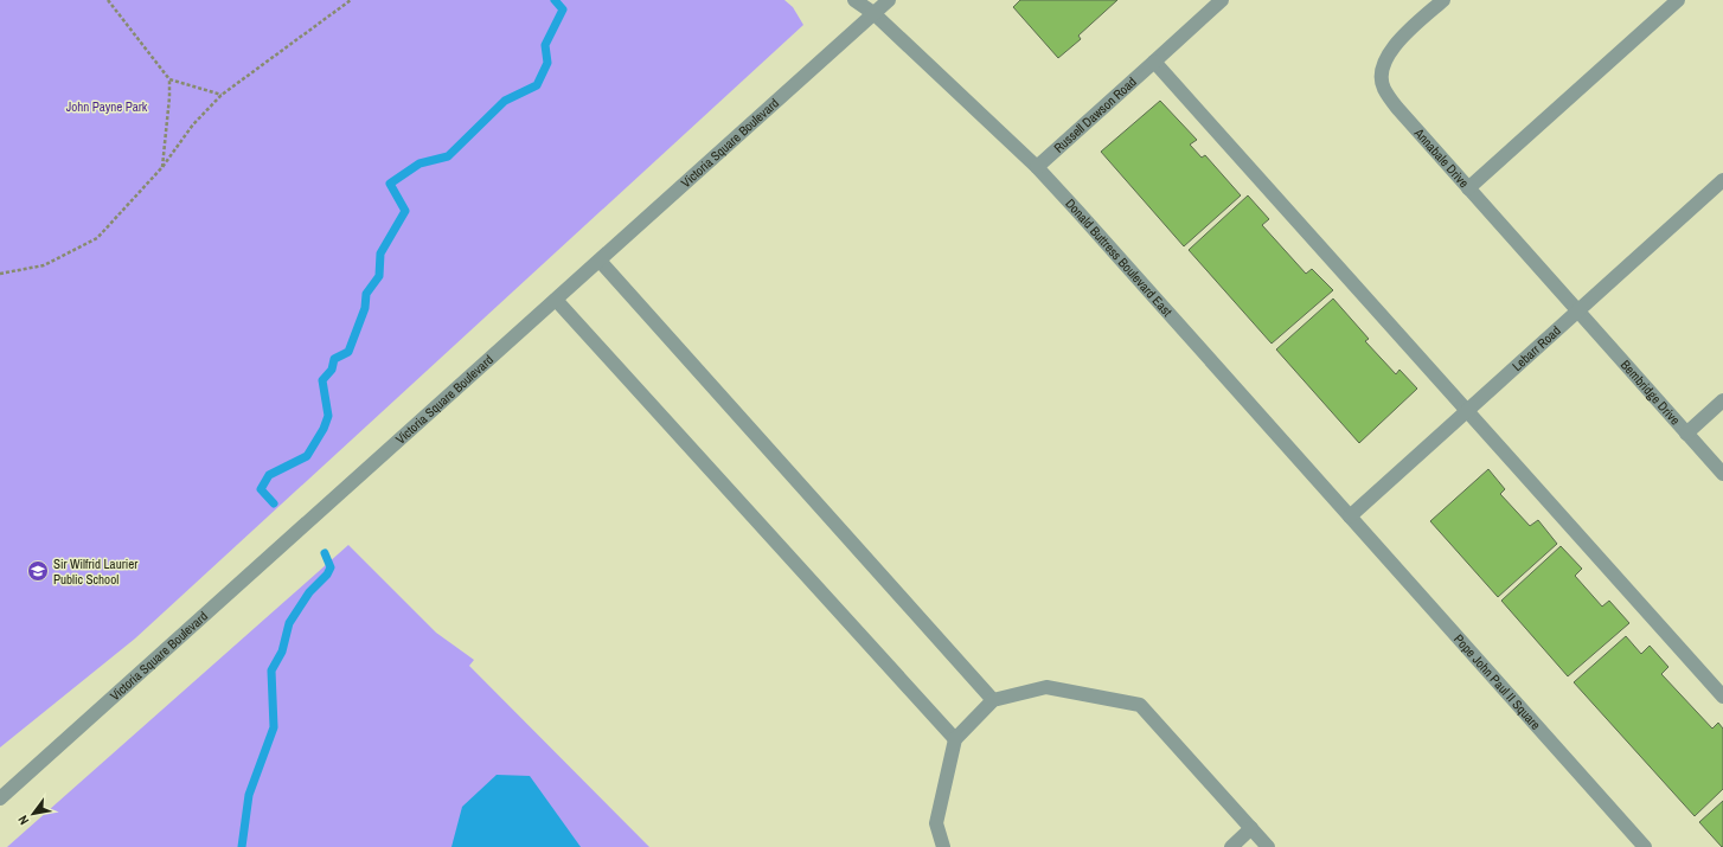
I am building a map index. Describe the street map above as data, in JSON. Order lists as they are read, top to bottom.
{
  "streets": {
    "street": [
      "Russell Dawson Road",
      "Victoria Square Boulevard",
      "Annabale Drive",
      "Donald Buttress Boulevard East",
      "Lebarr Road",
      "Bembridge Drive",
      "Pope John Paul II Square"
    ]
  },
  "crossings": [
    ["Russell Dawson Road", "Donald Buttress Boulevard East"],
    ["Victoria Square Boulevard", "Donald Buttress Boulevard East"],
    ["Annabale Drive", "Lebarr Road"],
    ["Annabale Drive", "Bembridge Drive"],
    ["Donald Buttress Boulevard East", "Lebarr Road"],
    ["Donald Buttress Boulevard East", "Pope John Paul II Square"],
    ["Lebarr Road", "Bembridge Drive"],
    ["Lebarr Road", "Pope John Paul II Square"]
  ],
  "parks": ["John Payne Park"],
  "places": {
    "school or university": ["Sir Wilfrid Laurier Public School"]
  },
  "north": "bottom left"
}
